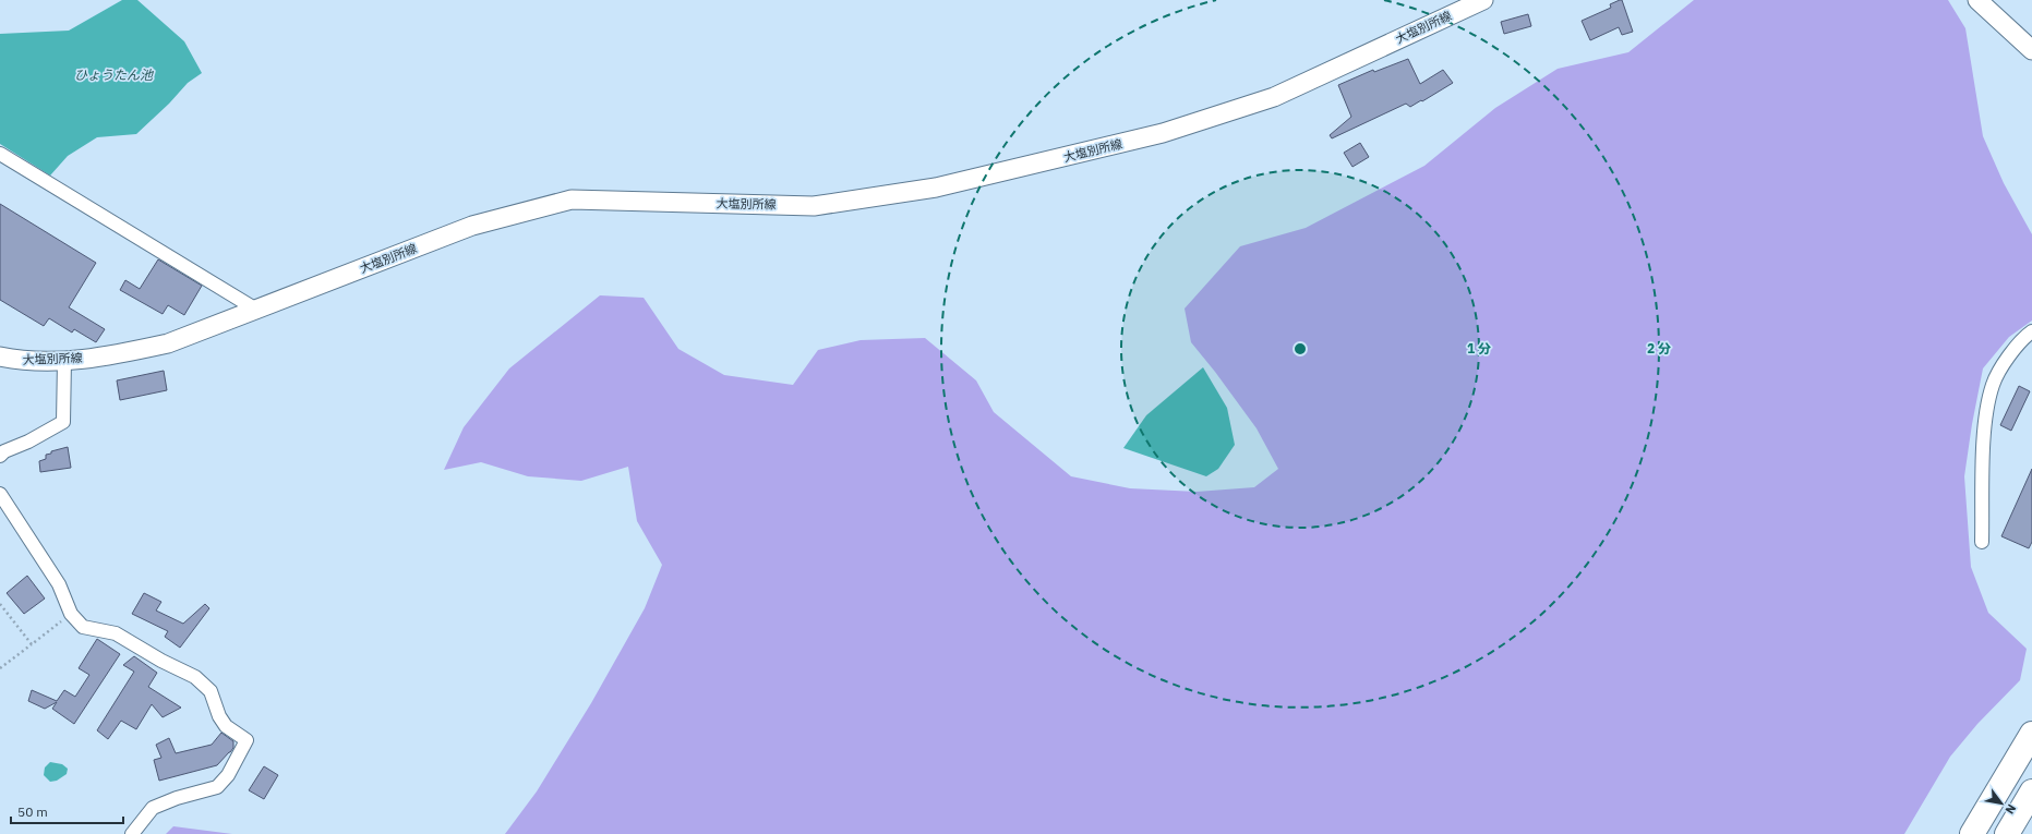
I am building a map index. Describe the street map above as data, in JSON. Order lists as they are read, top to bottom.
{
  "streets": {
    "main road": ["大塩別所線"]
  },
  "water": ["ひょうたん池"],
  "scale_bar": "50 m",
  "north": "bottom right",
  "rings": ["1 分", "2 分"]
}
